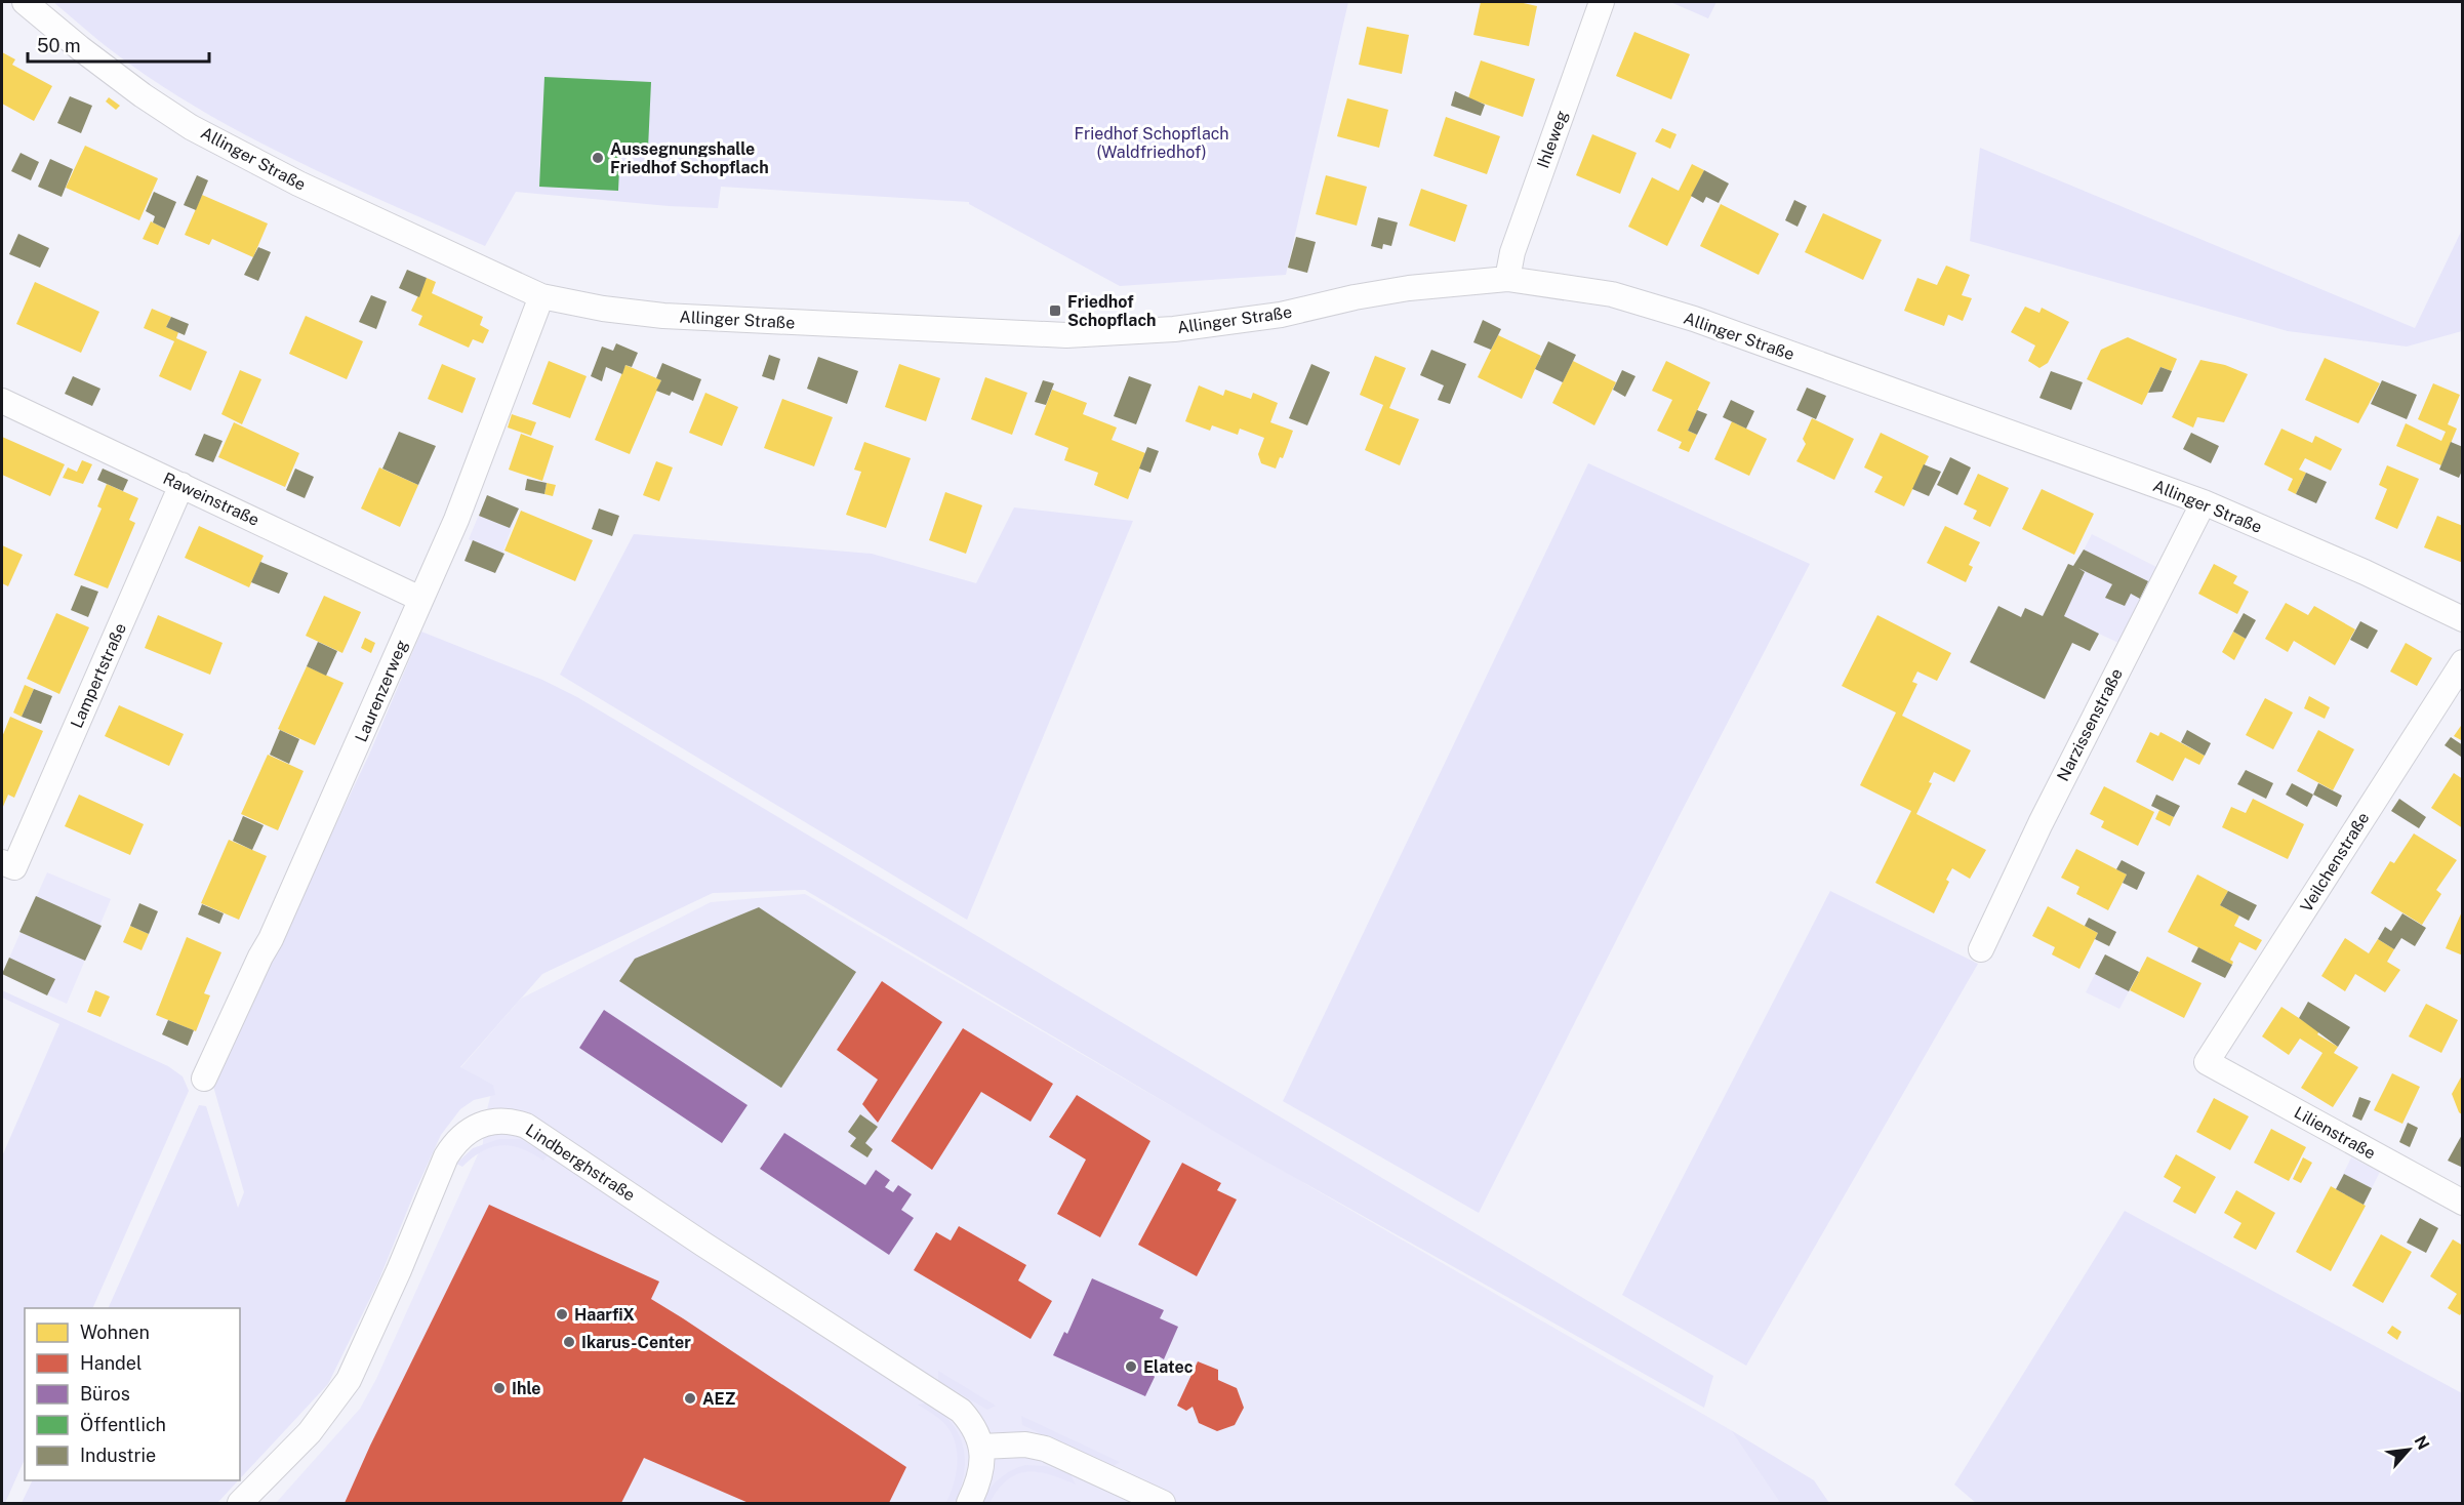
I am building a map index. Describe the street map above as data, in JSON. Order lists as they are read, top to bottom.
{
  "streets": {
    "street": [
      "Ihleweg",
      "Allinger Straße",
      "Raweinstraße",
      "Lampertstraße",
      "Laurenzerweg",
      "Narzissenstraße",
      "Veilchenstraße",
      "Lilienstraße",
      "Lindberghstraße"
    ]
  },
  "crossings": [
    ["Ihleweg", "Allinger Straße"],
    ["Allinger Straße", "Laurenzerweg"],
    ["Allinger Straße", "Narzissenstraße"],
    ["Raweinstraße", "Lampertstraße"],
    ["Raweinstraße", "Laurenzerweg"],
    ["Veilchenstraße", "Lilienstraße"]
  ],
  "parks": ["Friedhof Schopflach (Waldfriedhof)"],
  "places": {
    "other": [
      "Aussegnungshalle Friedhof Schopflach",
      "HaarfiX",
      "Ikarus-Center",
      "Elatec",
      "Ihle",
      "AEZ"
    ],
    "transit": ["Friedhof Schopflach"]
  },
  "legend": [
    "Wohnen",
    "Handel",
    "Büros",
    "Öffentlich",
    "Industrie"
  ],
  "scale_bar": "50 m",
  "north": "top right"
}
